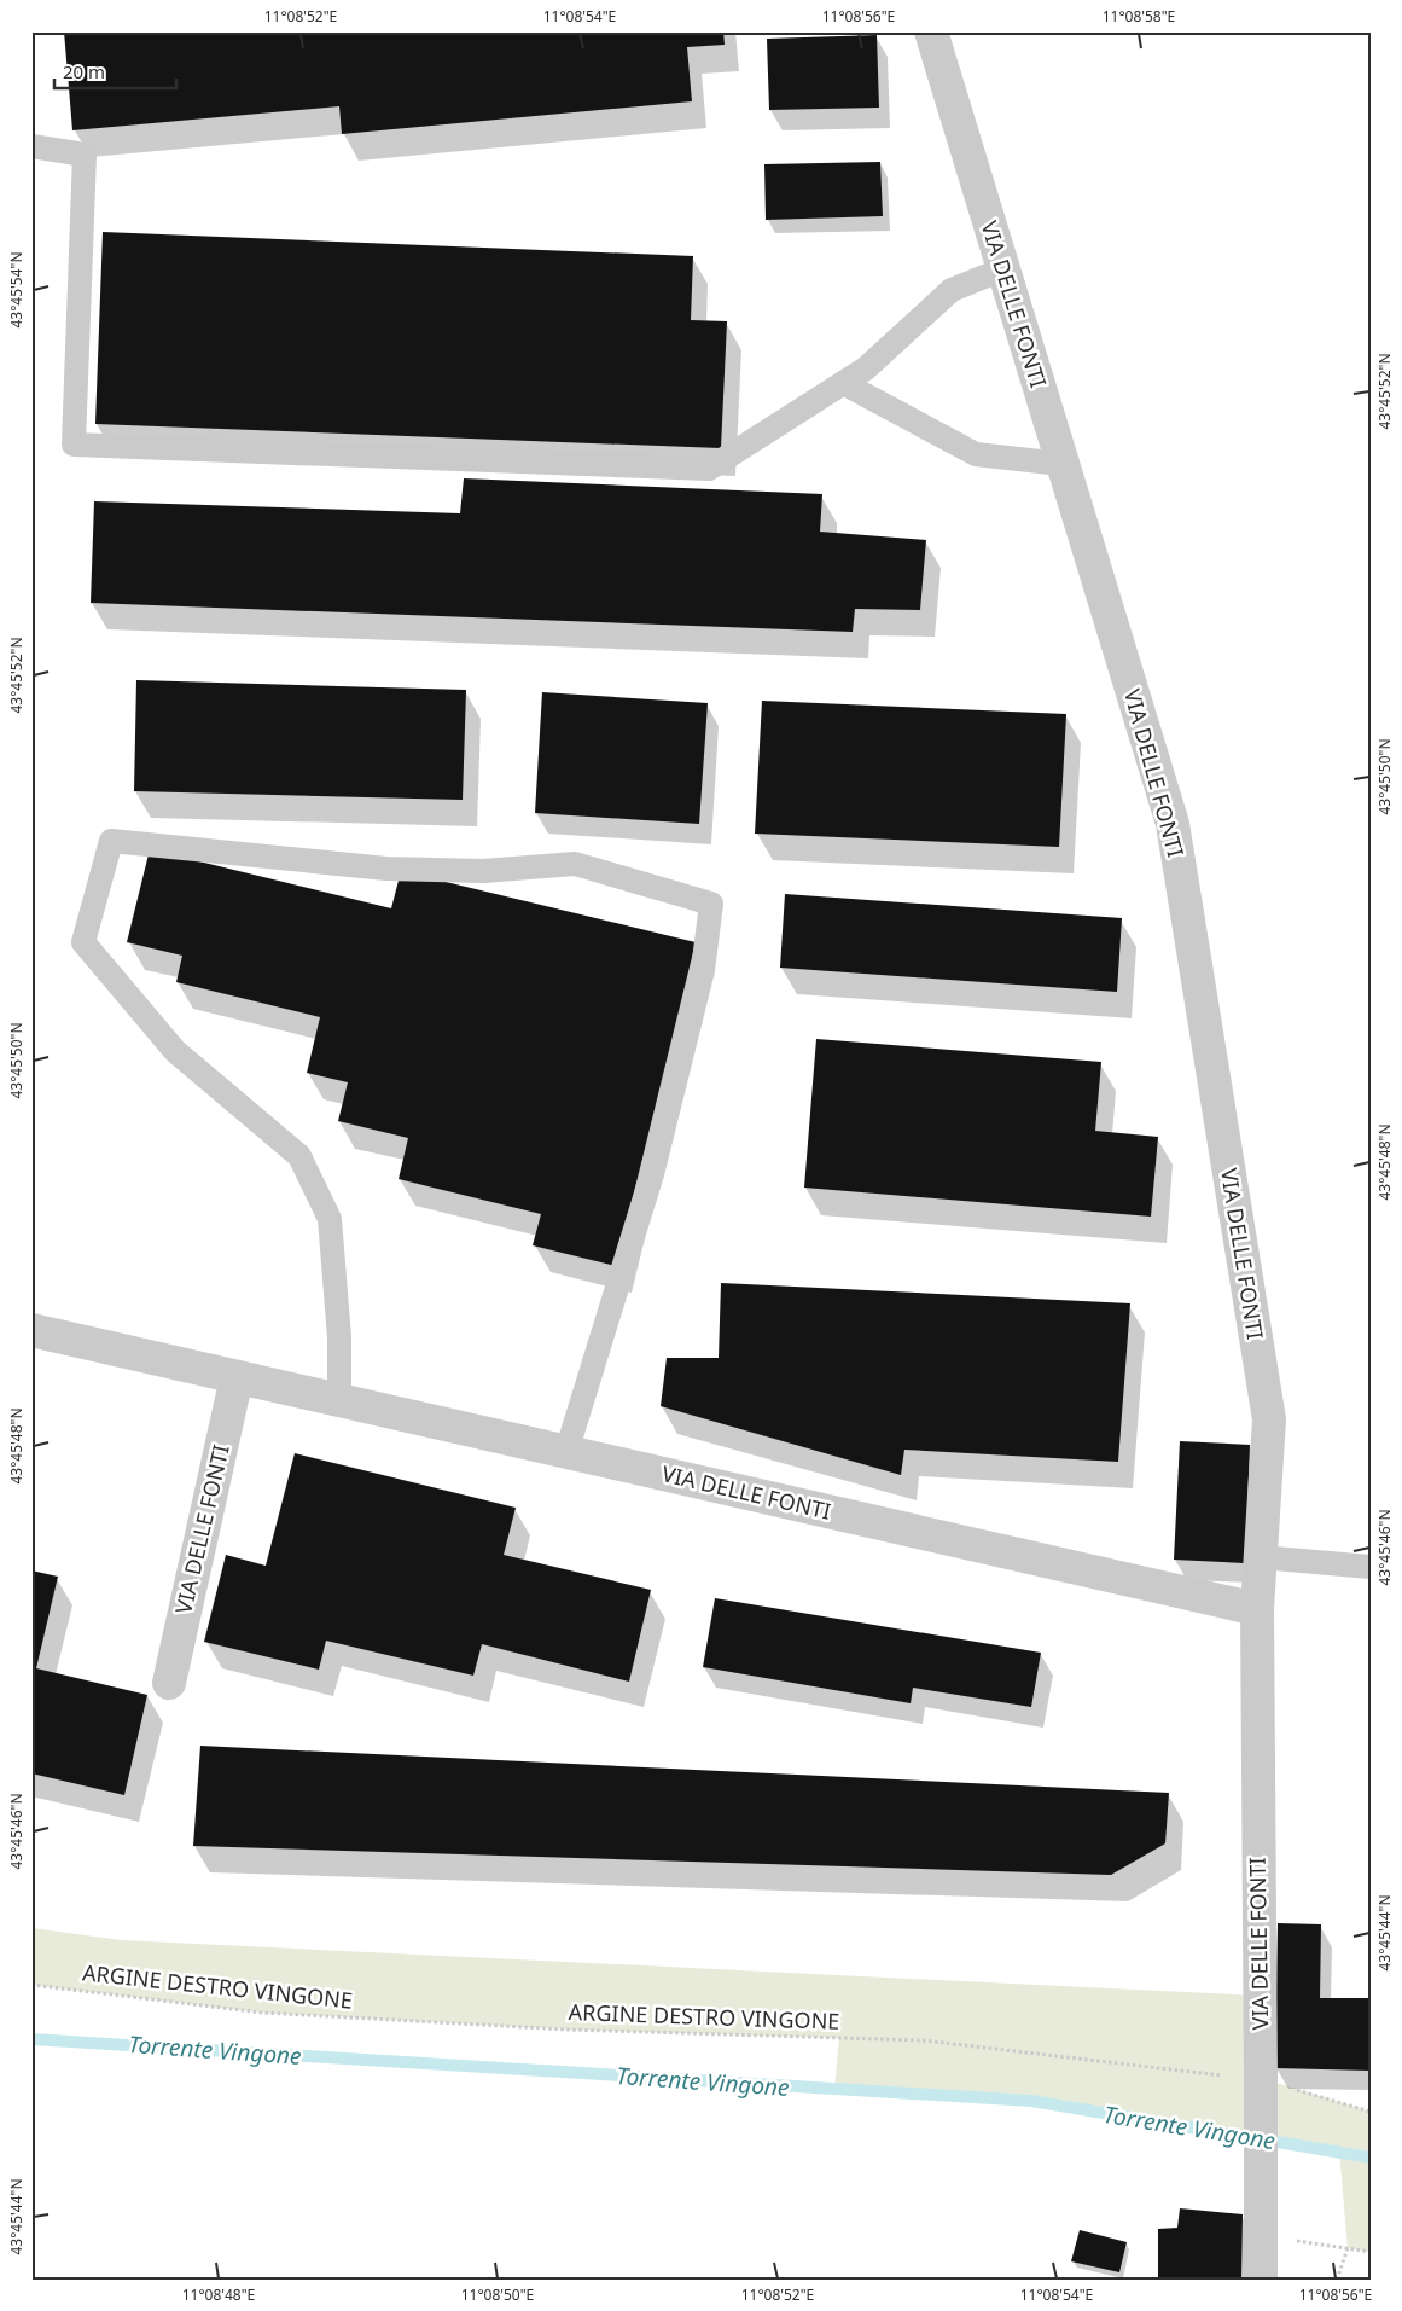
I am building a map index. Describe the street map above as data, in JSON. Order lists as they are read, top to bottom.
{
  "streets": {
    "street": ["VIA DELLE FONTI"],
    "path": ["ARGINE DESTRO VINGONE"]
  },
  "crossings": [
    ["VIA DELLE FONTI", "ARGINE DESTRO VINGONE"]
  ],
  "water": ["Torrente Vingone"],
  "scale_bar": "20 m",
  "coordinates": [
    "11°08'52\"E",
    "11°08'54\"E",
    "11°08'56\"E",
    "11°08'58\"E",
    "43°45'54\"N",
    "43°45'52\"N",
    "43°45'50\"N",
    "43°45'48\"N",
    "43°45'46\"N",
    "43°45'44\"N",
    "11°08'48\"E",
    "11°08'50\"E"
  ]
}
